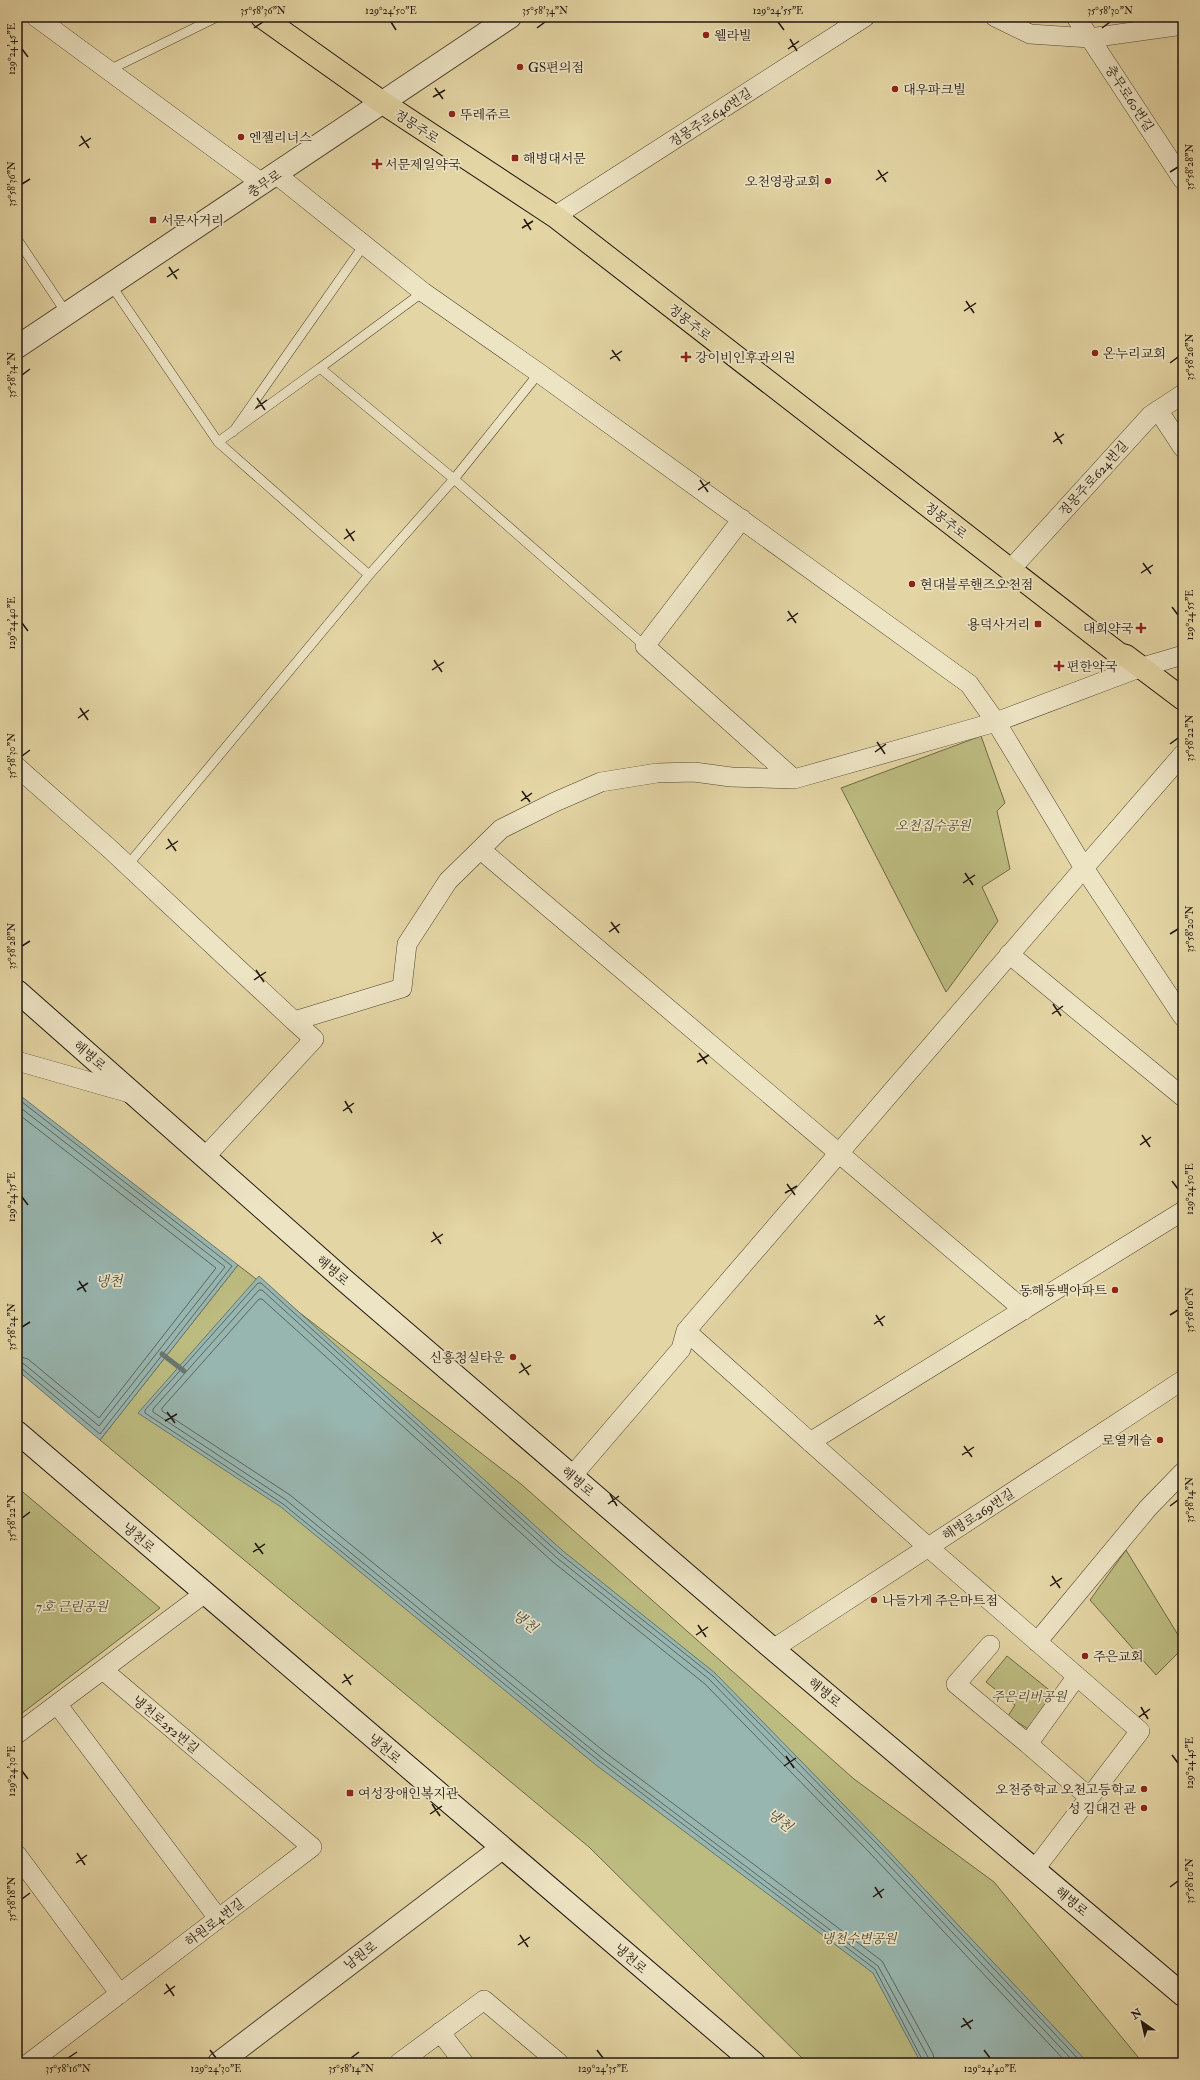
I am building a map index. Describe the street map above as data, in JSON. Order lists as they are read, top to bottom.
{
  "streets": {
    "main road": [
      "정몽주로",
      "충무로",
      "해병로",
      "냉천로",
      "남원로"
    ],
    "street": [
      "충무로60번길",
      "정몽주로646번길",
      "정몽주로624번길",
      "해병로269번길",
      "냉천로252번길",
      "하원로4번길"
    ]
  },
  "crossings": [
    ["정몽주로646번길", "정몽주로"],
    ["정몽주로", "충무로"],
    ["정몽주로", "정몽주로624번길"],
    ["해병로", "해병로269번길"],
    ["냉천로", "남원로"],
    ["냉천로252번길", "하원로4번길"]
  ],
  "water": ["냉천"],
  "parks": [
    "오천집수공원",
    "7호 근린공원",
    "주은리버공원",
    "냉천수변공원"
  ],
  "places": {
    "other": [
      "웰라빌",
      "GS편의점",
      "대우파크빌",
      "뚜레쥬르",
      "엔젤리너스",
      "오천영광교회",
      "온누리교회",
      "현대블루핸즈오천점",
      "동해동백아파트",
      "신흥청실타운",
      "로열캐슬",
      "나들가게 주은마트점",
      "주은교회",
      "오천중학교 오천고등학교",
      "성 김대건 관"
    ],
    "transit": [
      "해병대서문",
      "서문사거리",
      "용덕사거리",
      "여성장애인복지관"
    ],
    "health": [
      "서문제일약국",
      "강이비인후과의원",
      "대희약국",
      "편한약국"
    ]
  },
  "north": "top left",
  "coordinates": [
    "35°58'36\"N",
    "129°24'50\"E",
    "35°58'34\"N",
    "129°24'55\"E",
    "35°58'30\"N",
    "129°24'45\"E",
    "35°58'28\"N",
    "35°58'26\"N",
    "129°24'40\"E",
    "35°58'22\"N",
    "35°58'20\"N",
    "129°24'35\"E",
    "35°58'16\"N",
    "35°58'24\"N",
    "35°58'14\"N",
    "129°24'30\"E",
    "35°58'10\"N",
    "35°58'18\"N"
  ]
}
